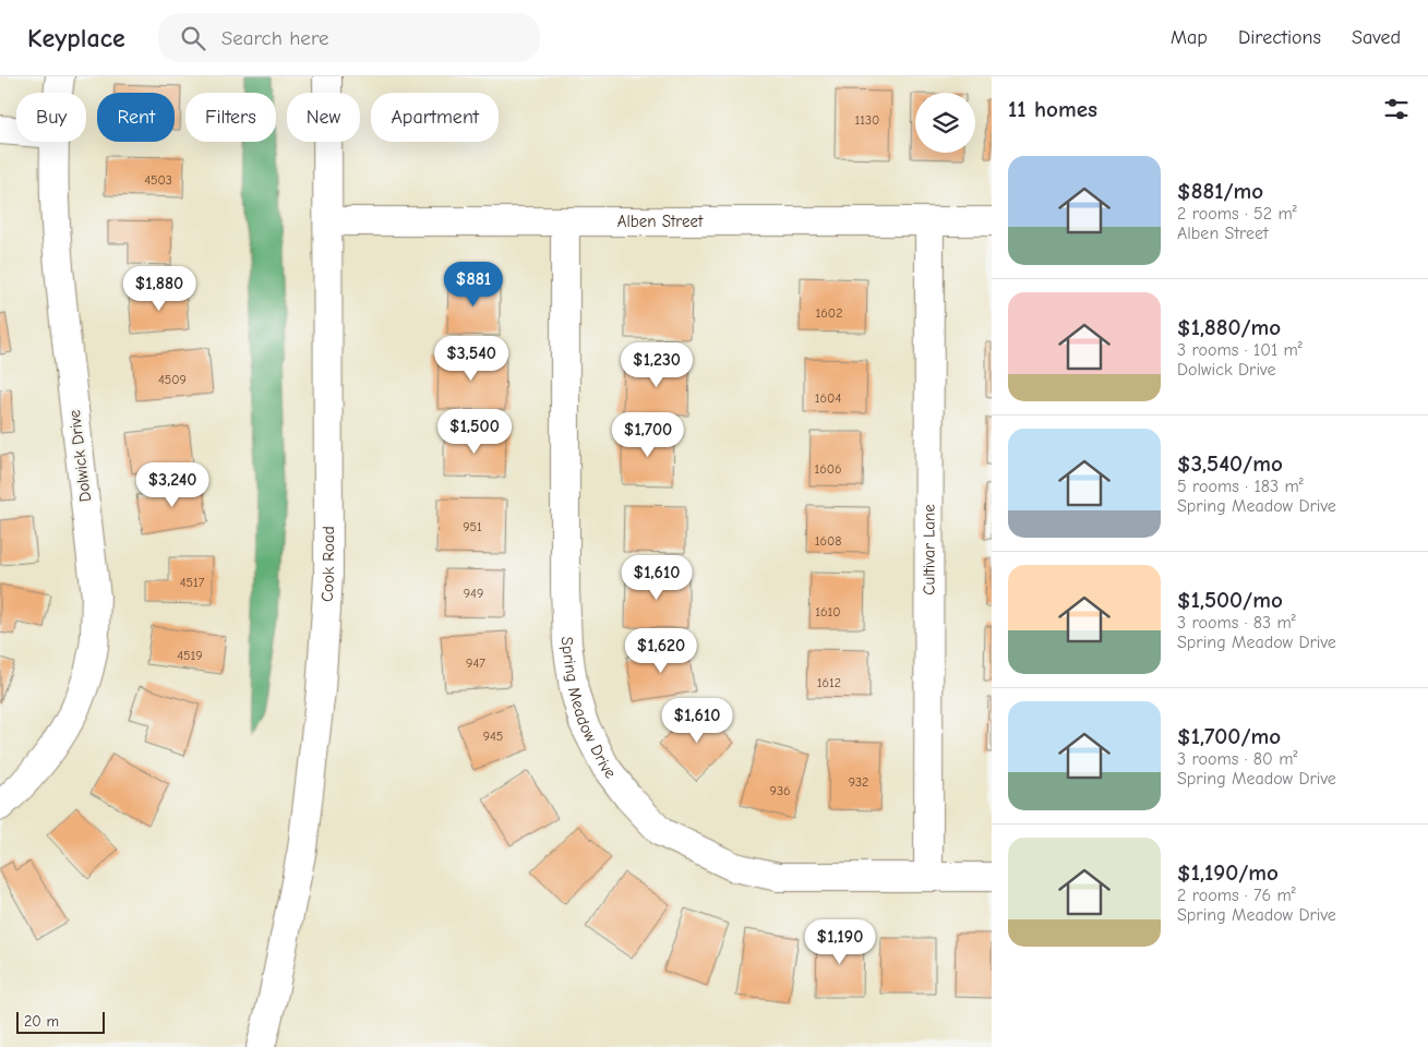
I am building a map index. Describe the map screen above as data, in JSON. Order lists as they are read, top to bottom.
{
  "streets": {
    "street": [
      "Alben Street",
      "Dolwick Drive",
      "Cultivar Lane",
      "Cook Road",
      "Spring Meadow Drive"
    ]
  },
  "crossings": [
    ["Alben Street", "Cultivar Lane"],
    ["Alben Street", "Cook Road"],
    ["Alben Street", "Spring Meadow Drive"],
    ["Cultivar Lane", "Spring Meadow Drive"]
  ],
  "house_numbers": [
    "1130",
    "4503",
    "1602",
    "4509",
    "1604",
    "1606",
    "951",
    "1608",
    "4517",
    "949",
    "1610",
    "4519",
    "947",
    "1612",
    "945",
    "932",
    "936"
  ],
  "scale_bar": "20 m",
  "page": {
    "header": "Keyplace",
    "search": "Search here",
    "nav": ["Map", "Directions", "Saved"],
    "heading": "11 homes",
    "chip": [
      "Buy",
      "Rent",
      "Filters",
      "New",
      "Apartment"
    ],
    "list": [
      {
        "name": "$881/mo",
        "note": "2 rooms · 52 m² · Alben Street"
      },
      {
        "name": "$1,880/mo",
        "note": "3 rooms · 101 m² · Dolwick Drive"
      },
      {
        "name": "$3,540/mo",
        "note": "5 rooms · 183 m² · Spring Meadow Drive"
      },
      {
        "name": "$1,500/mo",
        "note": "3 rooms · 83 m² · Spring Meadow Drive"
      },
      {
        "name": "$1,700/mo",
        "note": "3 rooms · 80 m² · Spring Meadow Drive"
      },
      {
        "name": "$1,190/mo",
        "note": "2 rooms · 76 m² · Spring Meadow Drive"
      }
    ],
    "price": [
      "$881",
      "$1,880",
      "$3,540",
      "$1,230",
      "$1,500",
      "$1,700",
      "$3,240",
      "$1,610",
      "$1,620",
      "$1,610",
      "$1,190"
    ],
    "scale": "20 m"
  }
}
